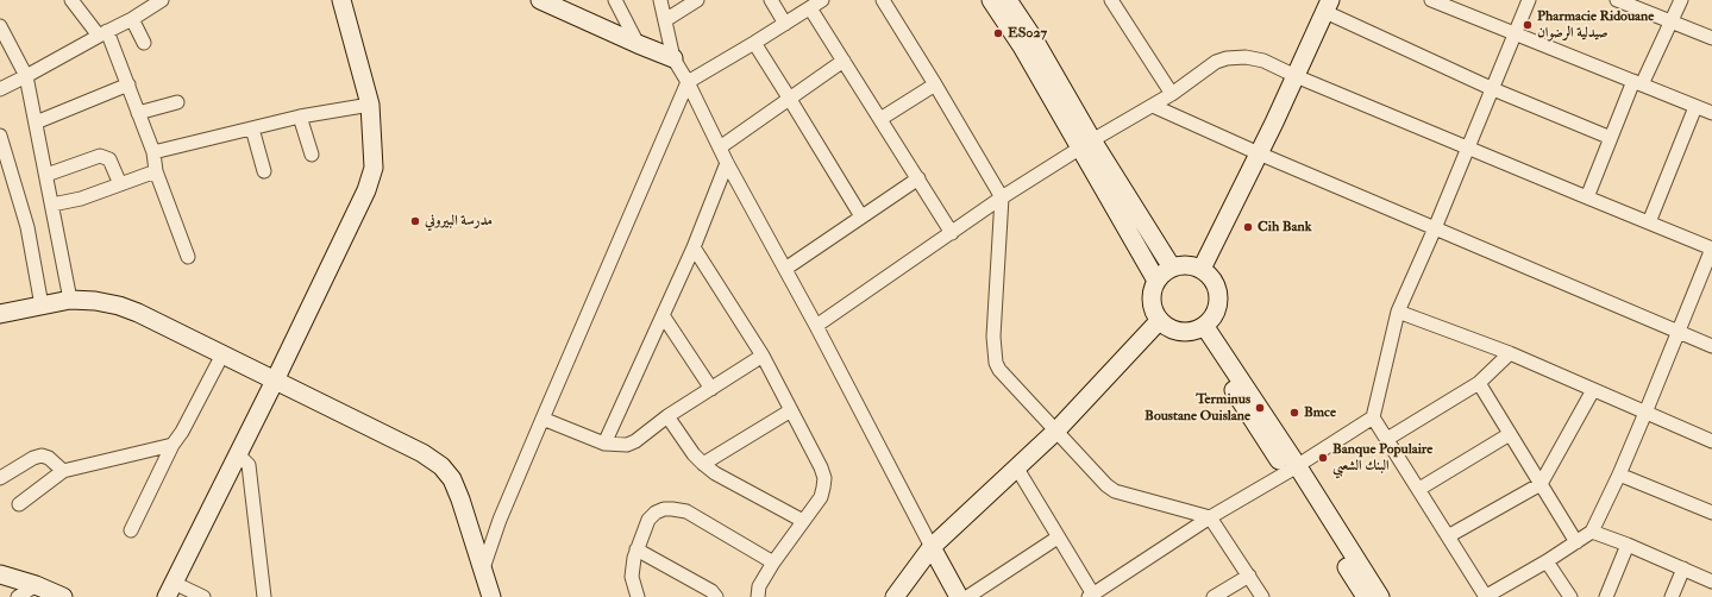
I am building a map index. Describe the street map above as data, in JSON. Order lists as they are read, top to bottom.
{
  "places": [
    "Pharmacie Ridouane صيدلية الرضوان",
    "ES027",
    "مدرسة البيروني",
    "Cih Bank",
    "Terminus Boustane Ouislane",
    "Bmce",
    "Banque Populaire البنك الشعبي"
  ]
}
